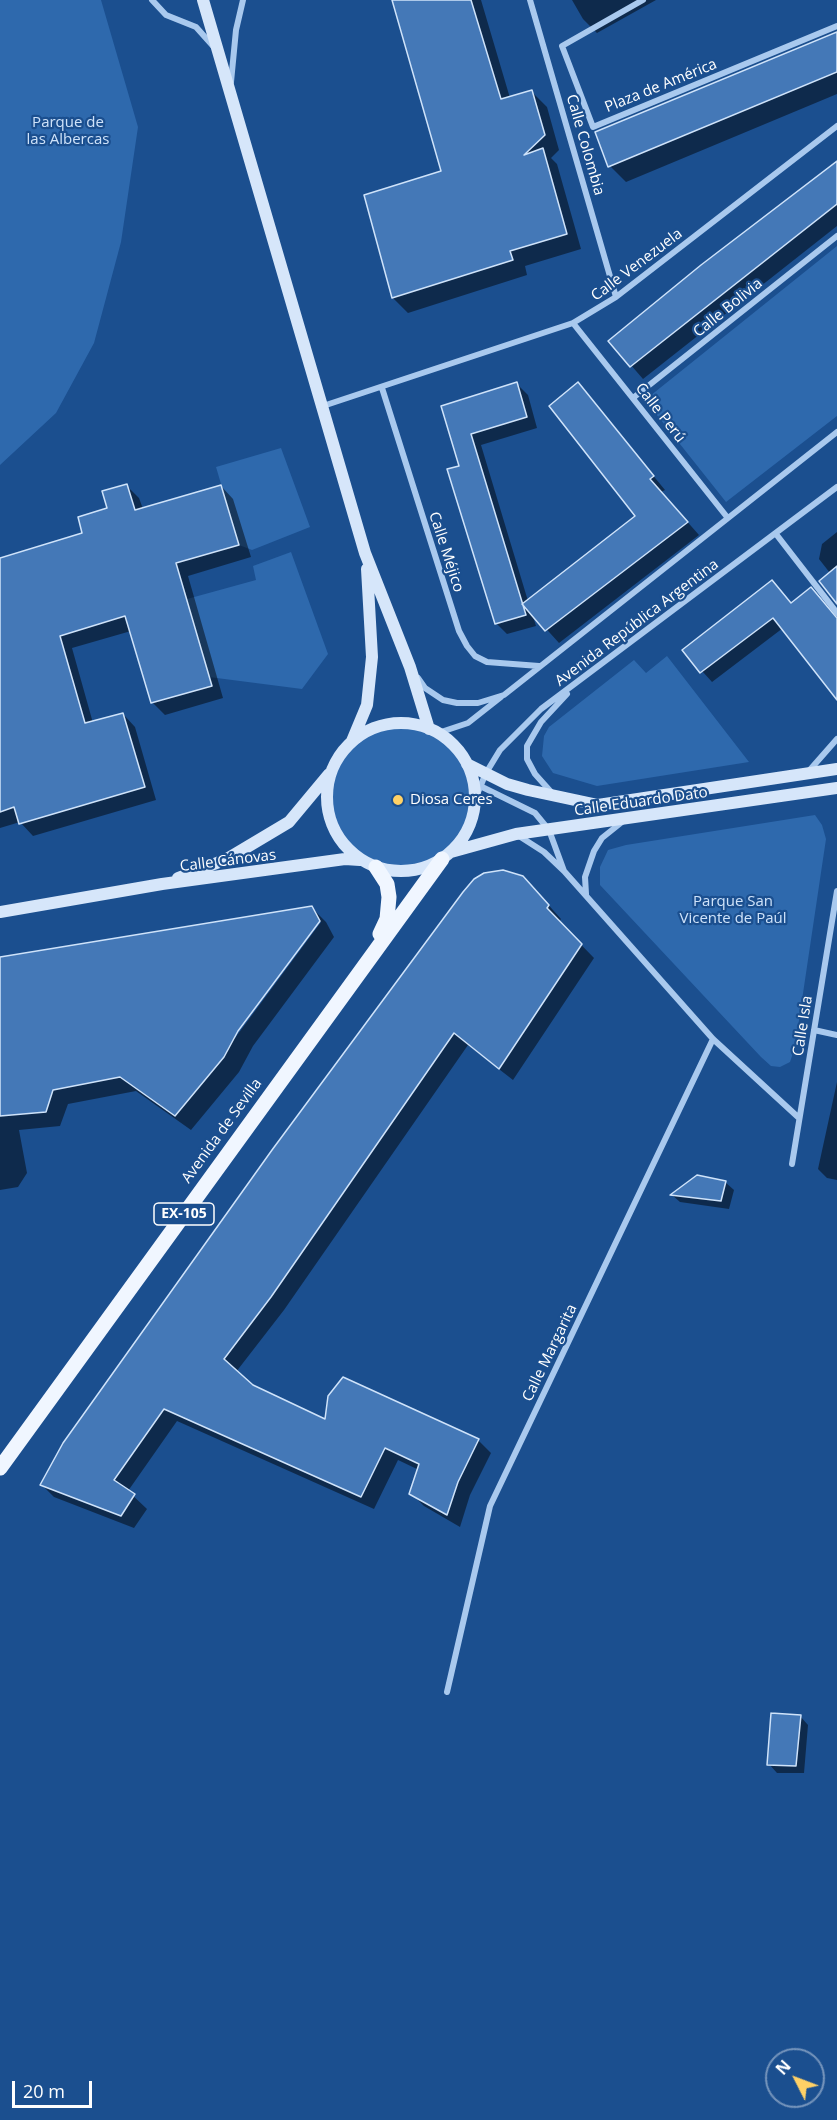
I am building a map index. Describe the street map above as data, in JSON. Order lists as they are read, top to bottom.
{
  "streets": {
    "main road": [
      "Calle Eduardo Dato",
      "Calle Cánovas",
      "Avenida de Sevilla",
      "EX-105"
    ],
    "street": [
      "Plaza de América",
      "Calle Colombia",
      "Calle Venezuela",
      "Calle Bolivia",
      "Calle Perú",
      "Calle Méjico",
      "Avenida República Argentina",
      "Calle Isla",
      "Calle Margarita"
    ]
  },
  "crossings": [
    ["Calle Colombia", "Calle Venezuela"],
    ["Calle Venezuela", "Calle Perú"],
    ["Calle Venezuela", "Calle Méjico"],
    ["Calle Bolivia", "Calle Perú"],
    ["Calle Perú", "Avenida República Argentina"],
    ["Calle Méjico", "Avenida República Argentina"],
    ["Avenida República Argentina", "Calle Eduardo Dato"],
    ["Avenida República Argentina", "Calle Cánovas"],
    ["Avenida República Argentina", "Avenida de Sevilla"],
    ["Calle Eduardo Dato", "Calle Cánovas"],
    ["Calle Eduardo Dato", "Avenida de Sevilla"],
    ["Calle Cánovas", "Avenida de Sevilla"]
  ],
  "parks": ["Parque de las Albercas", "Parque San Vicente de Paúl"],
  "places": ["Diosa Ceres"],
  "scale_bar": "20 m",
  "north": "top left"
}
